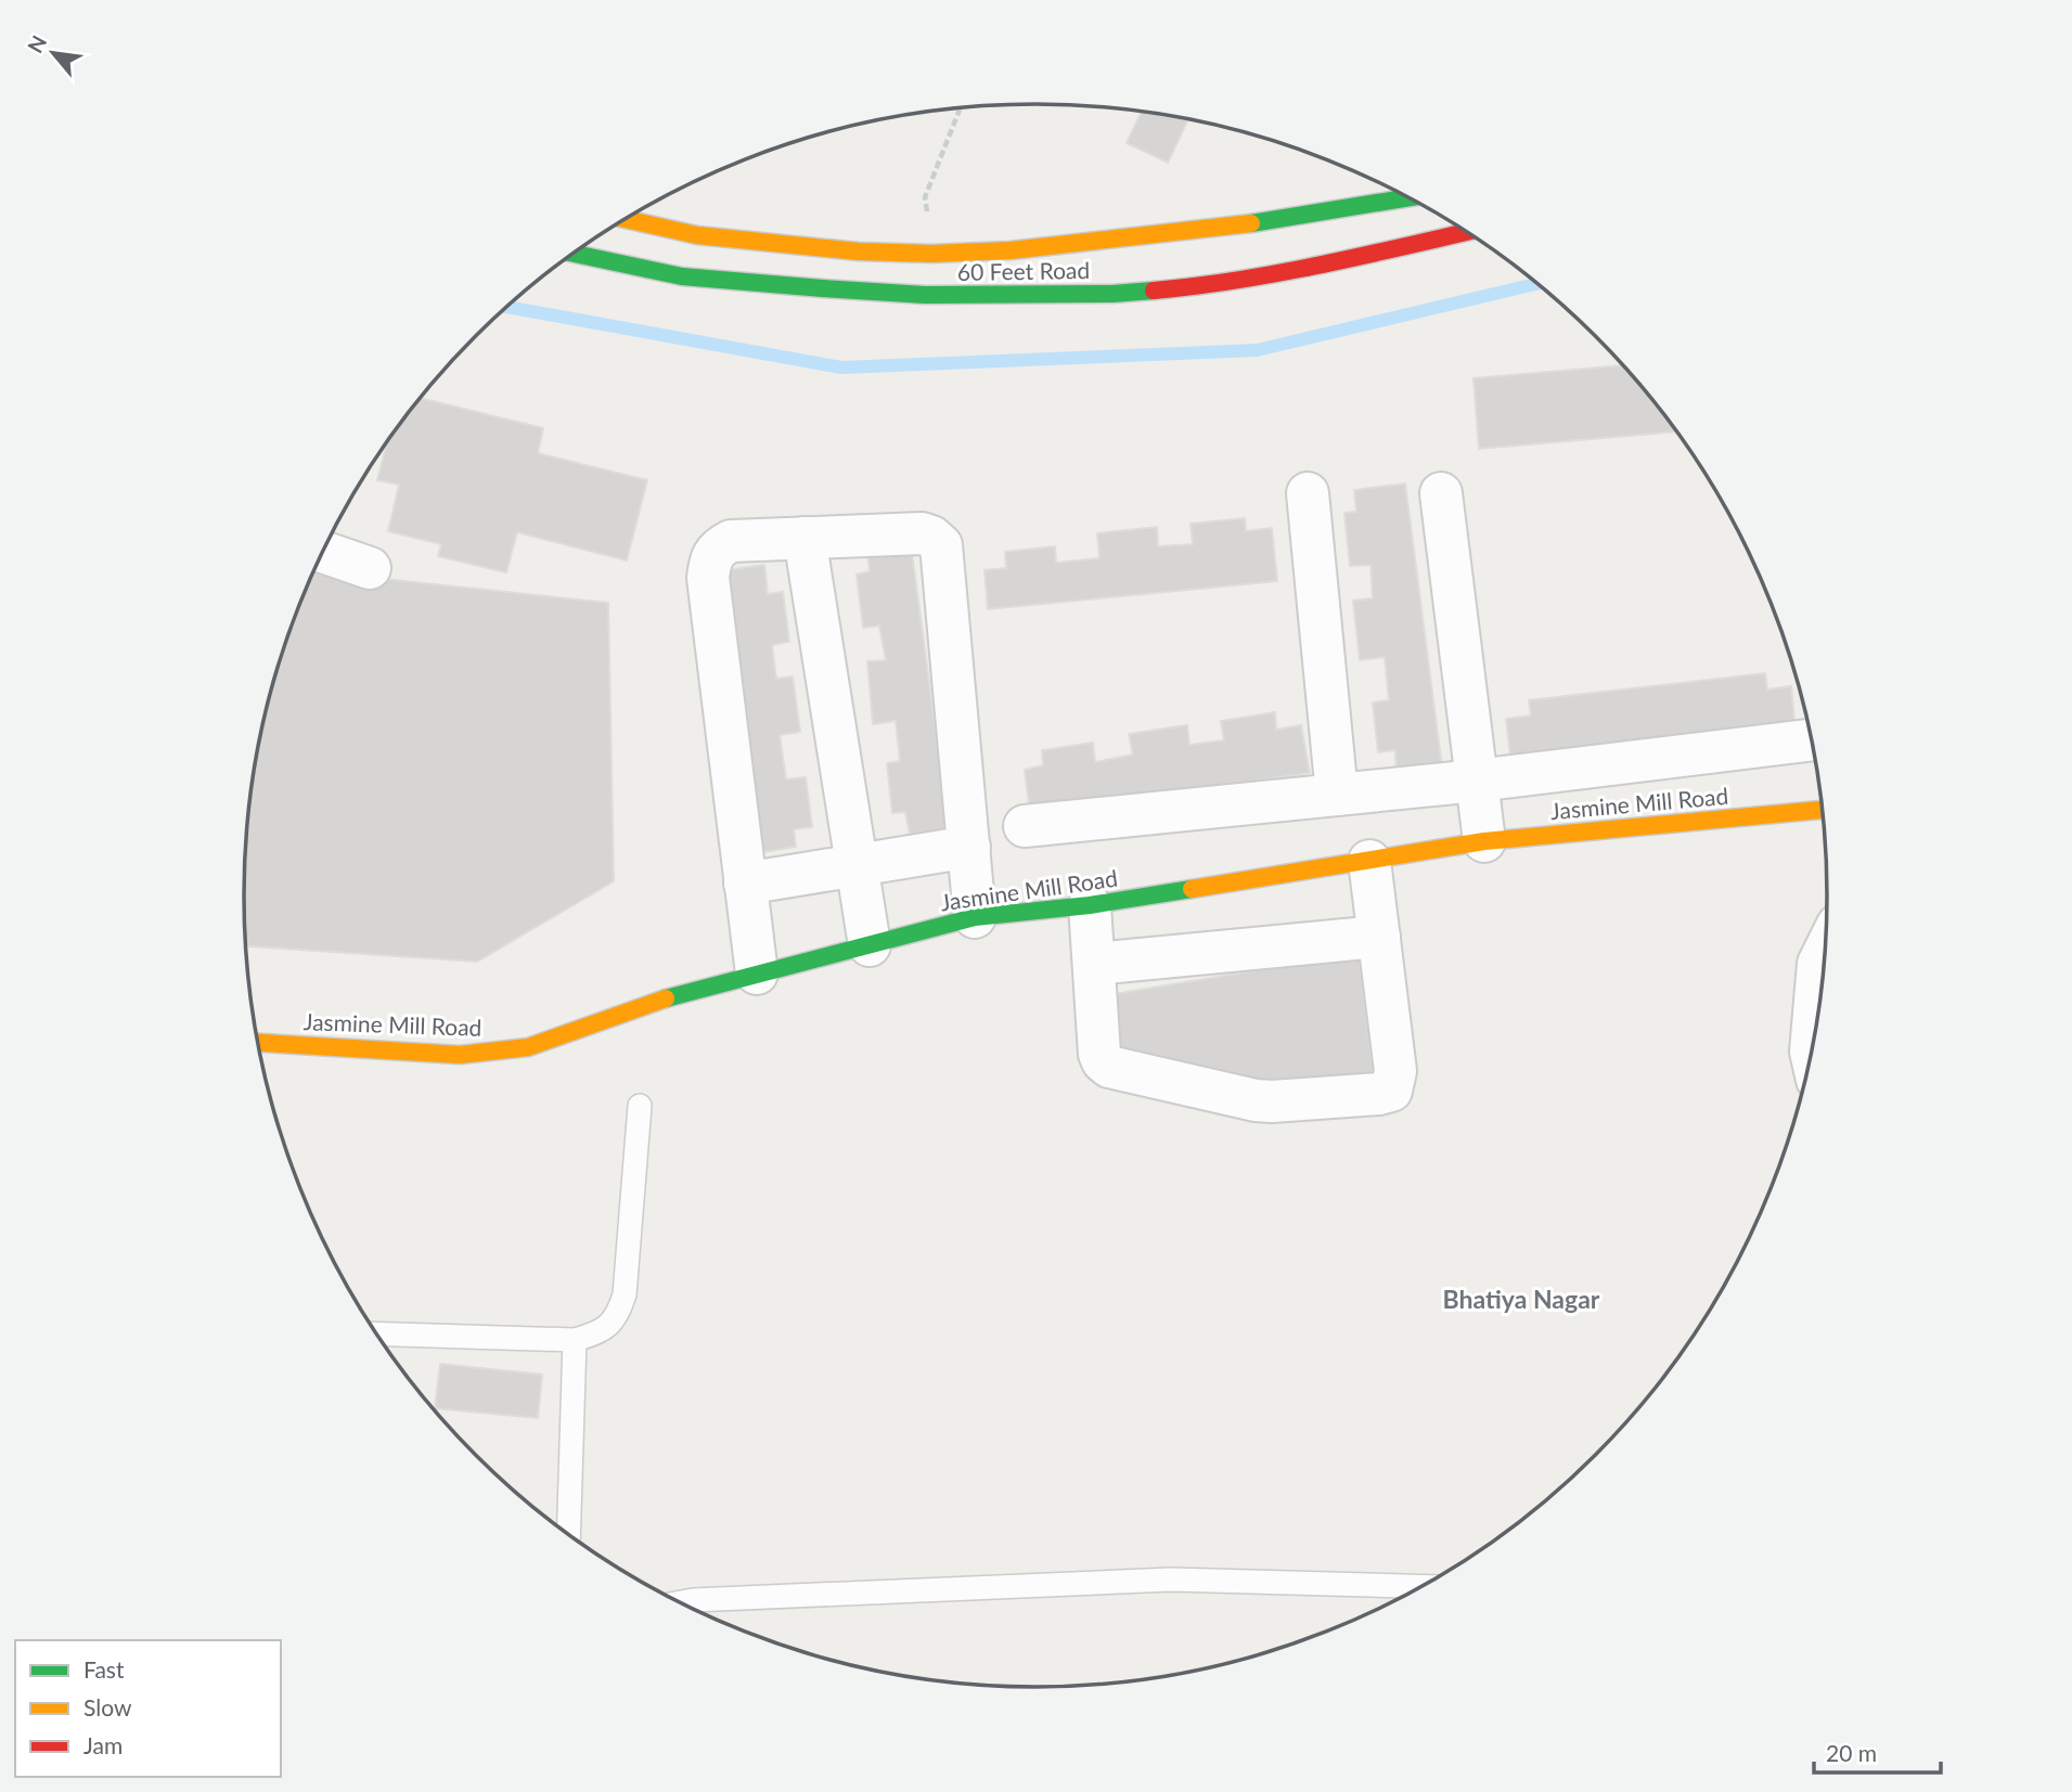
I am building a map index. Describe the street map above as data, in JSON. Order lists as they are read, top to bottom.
{
  "streets": {
    "main road": ["60 Feet Road", "Jasmine Mill Road"]
  },
  "districts": ["Bhatiya Nagar"],
  "legend": ["Fast", "Slow", "Jam"],
  "scale_bar": "20 m",
  "north": "top left"
}
